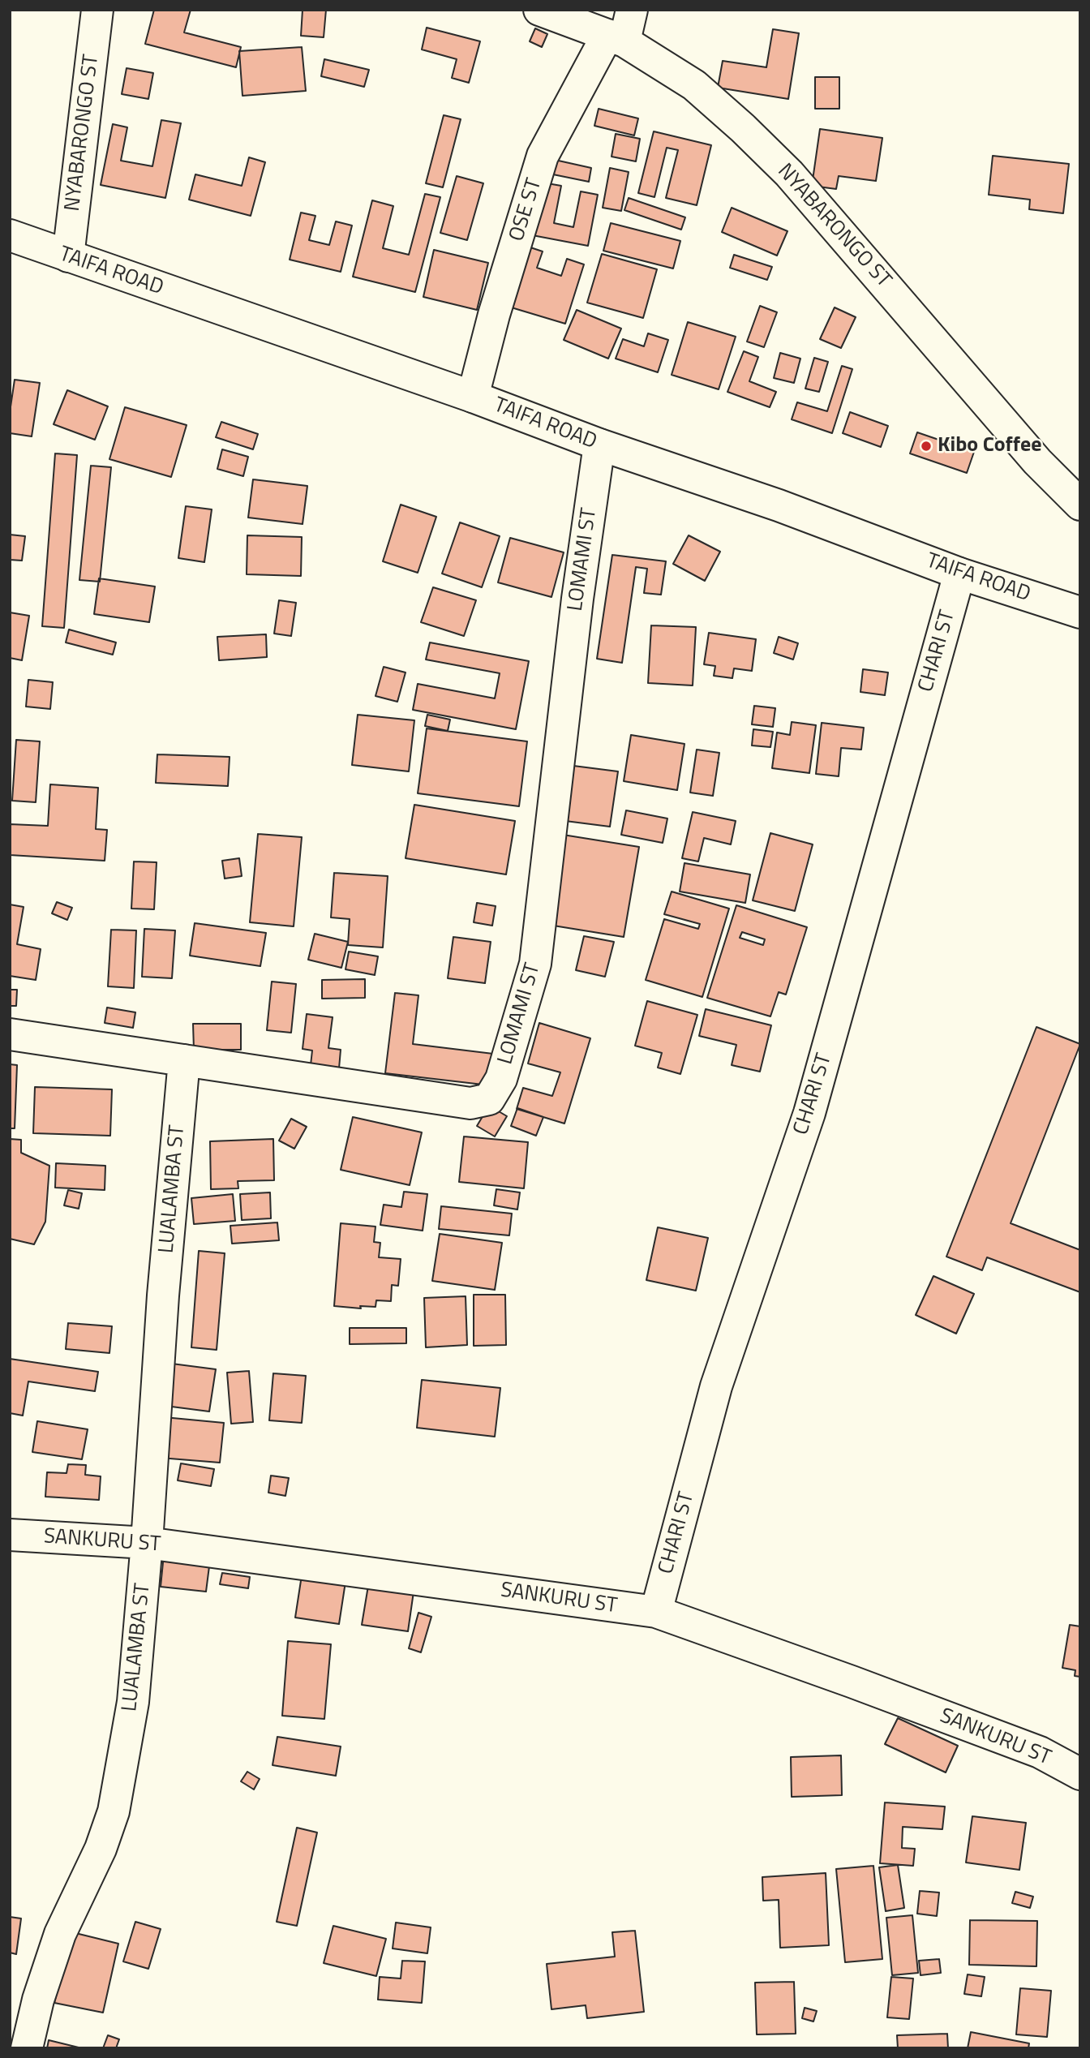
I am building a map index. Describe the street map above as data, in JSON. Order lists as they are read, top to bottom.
{
  "streets": {
    "main road": [
      "NYABARONGO ST",
      "OSE ST",
      "TAIFA ROAD",
      "LOMAMI ST",
      "CHARI ST",
      "LUALAMBA ST",
      "SANKURU ST"
    ]
  },
  "crossings": [
    ["NYABARONGO ST", "OSE ST"],
    ["NYABARONGO ST", "TAIFA ROAD"],
    ["OSE ST", "TAIFA ROAD"],
    ["TAIFA ROAD", "LOMAMI ST"],
    ["TAIFA ROAD", "CHARI ST"],
    ["LOMAMI ST", "LUALAMBA ST"],
    ["CHARI ST", "SANKURU ST"],
    ["LUALAMBA ST", "SANKURU ST"]
  ],
  "places": ["Kibo Coffee"]
}
